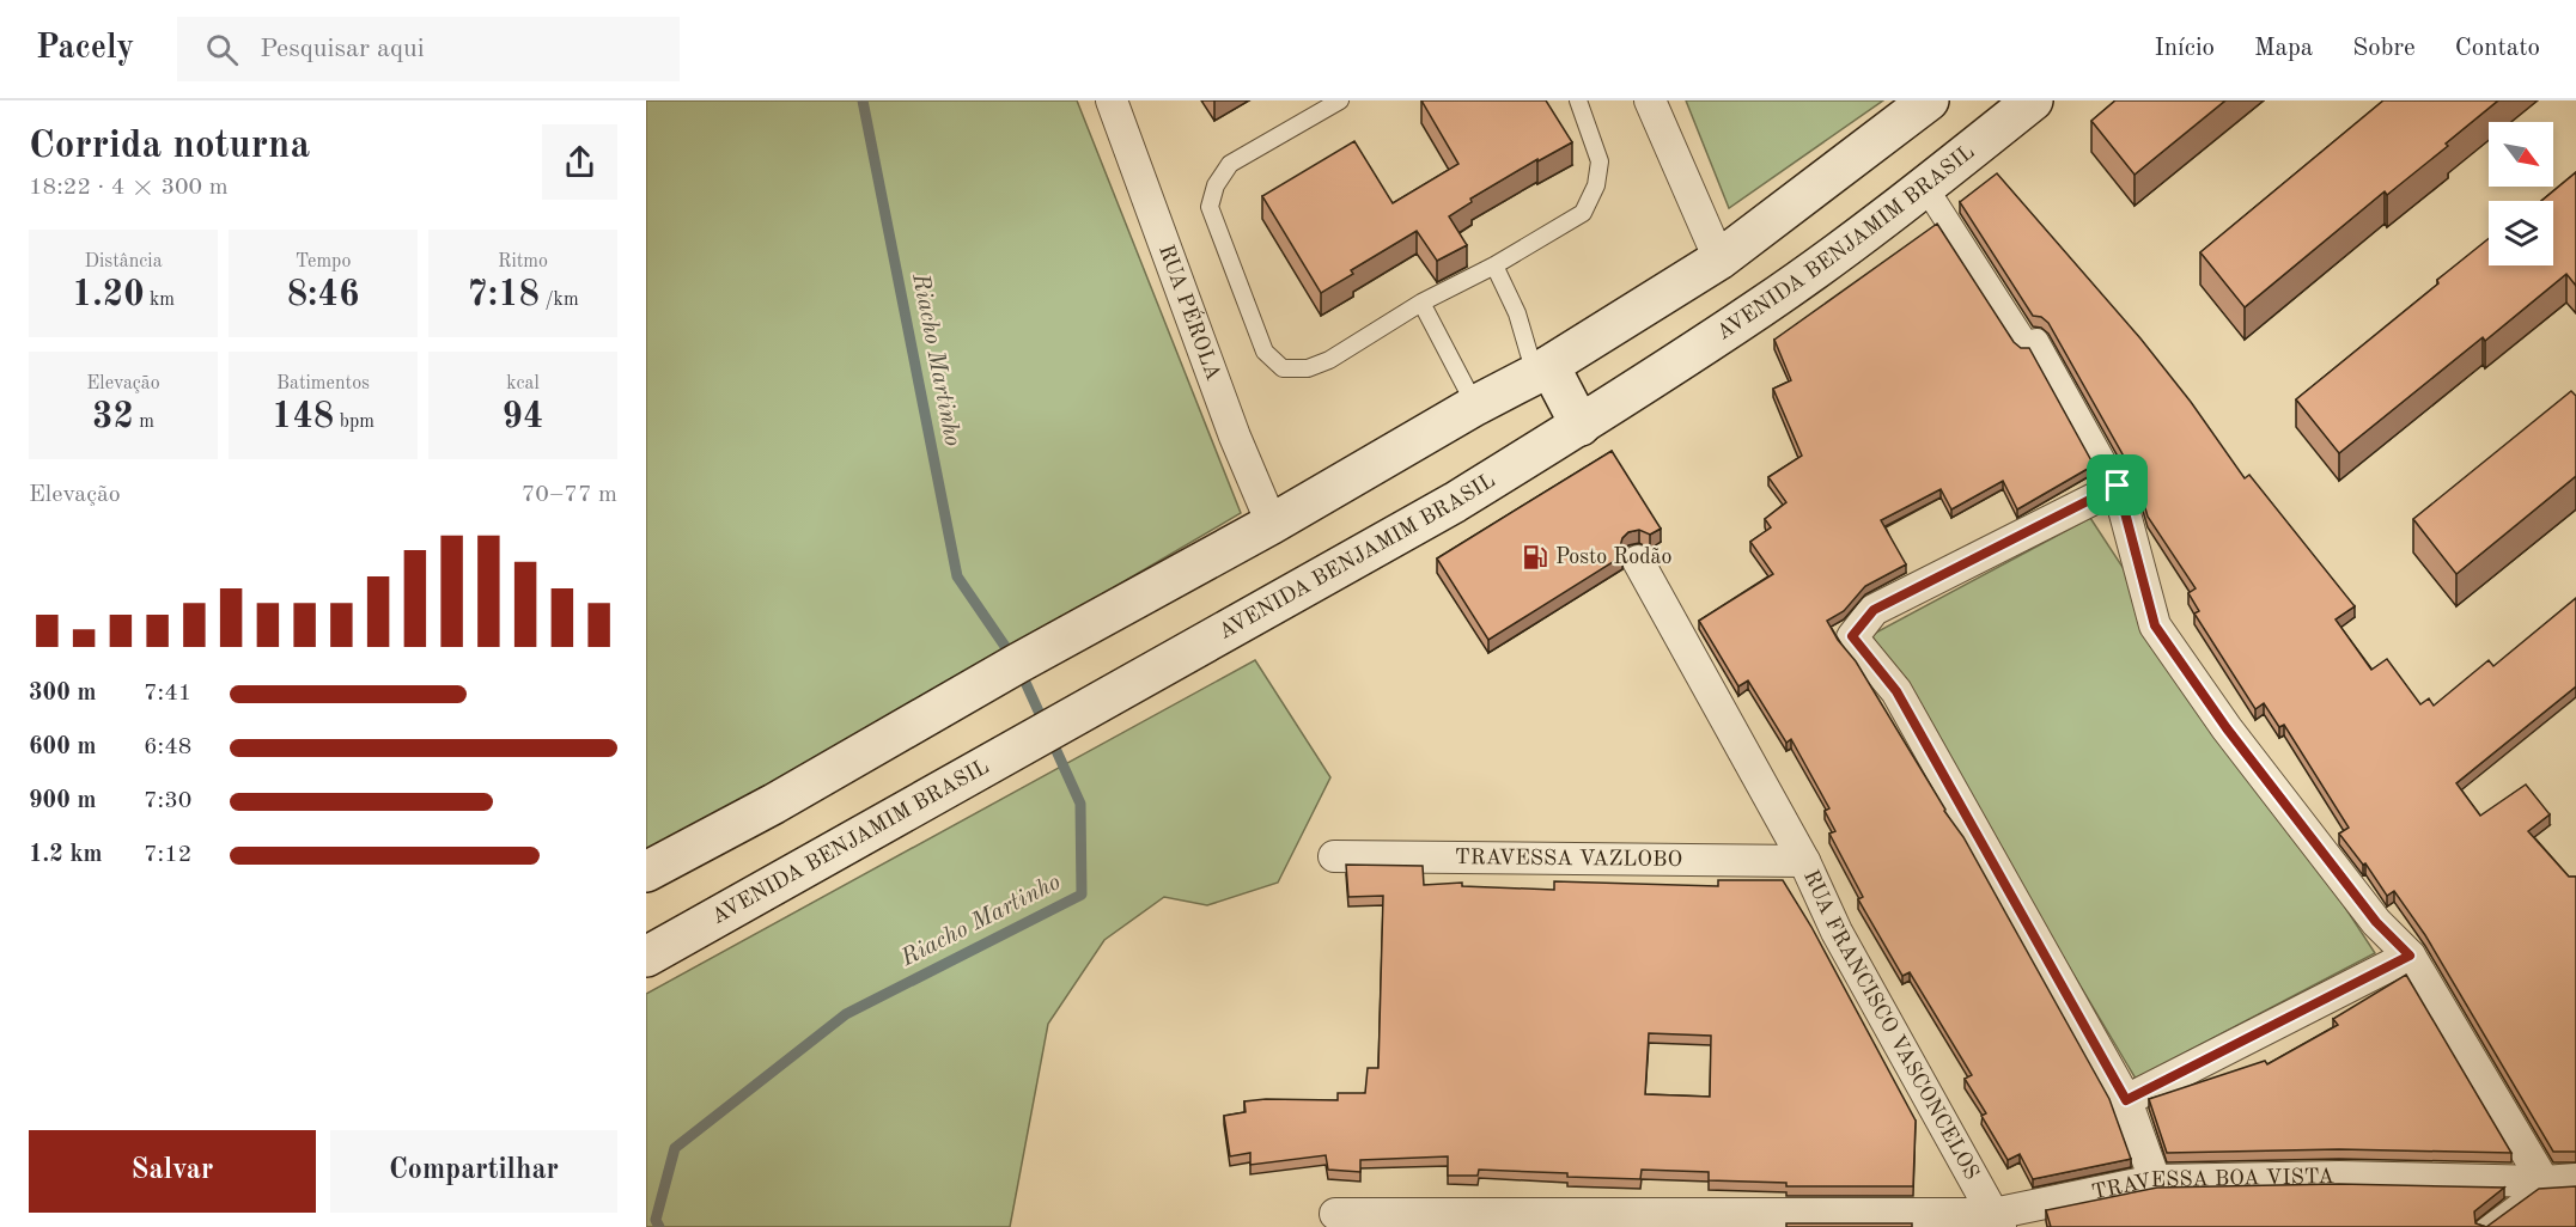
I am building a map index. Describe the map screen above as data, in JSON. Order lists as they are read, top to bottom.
{
  "streets": {
    "main road": ["AVENIDA BENJAMIM BRASIL"],
    "street": [
      "RUA PÉROLA",
      "TRAVESSA VAZLOBO",
      "RUA FRANCISCO VASCONCELOS",
      "TRAVESSA BOA VISTA"
    ]
  },
  "crossings": [
    ["TRAVESSA VAZLOBO", "RUA FRANCISCO VASCONCELOS"],
    ["RUA FRANCISCO VASCONCELOS", "TRAVESSA BOA VISTA"]
  ],
  "water": ["Riacho Martinho"],
  "places": {
    "fuel station": ["Posto Rodão"]
  },
  "north": "bottom right",
  "page": {
    "header": "Pacely",
    "search": "Pesquisar aqui",
    "nav": [
      "Início",
      "Mapa",
      "Sobre",
      "Contato"
    ],
    "heading": ["Corrida noturna", "18:22 · 4 × 300 m"],
    "stats": [
      ["Distância", "1.20 km"],
      ["Tempo", "8:46"],
      ["Ritmo", "7:18 /km"],
      ["Elevação", "32 m"],
      ["Batimentos", "148 bpm"],
      ["kcal", "94"]
    ],
    "chart": ["Elevação", "70–77 m"],
    "list": [
      {
        "name": "300 m",
        "note": "7:41"
      },
      {
        "name": "600 m",
        "note": "6:48"
      },
      {
        "name": "900 m",
        "note": "7:30"
      },
      {
        "name": "1.2 km",
        "note": "7:12"
      }
    ],
    "buttons": ["Salvar", "Compartilhar"]
  }
}
